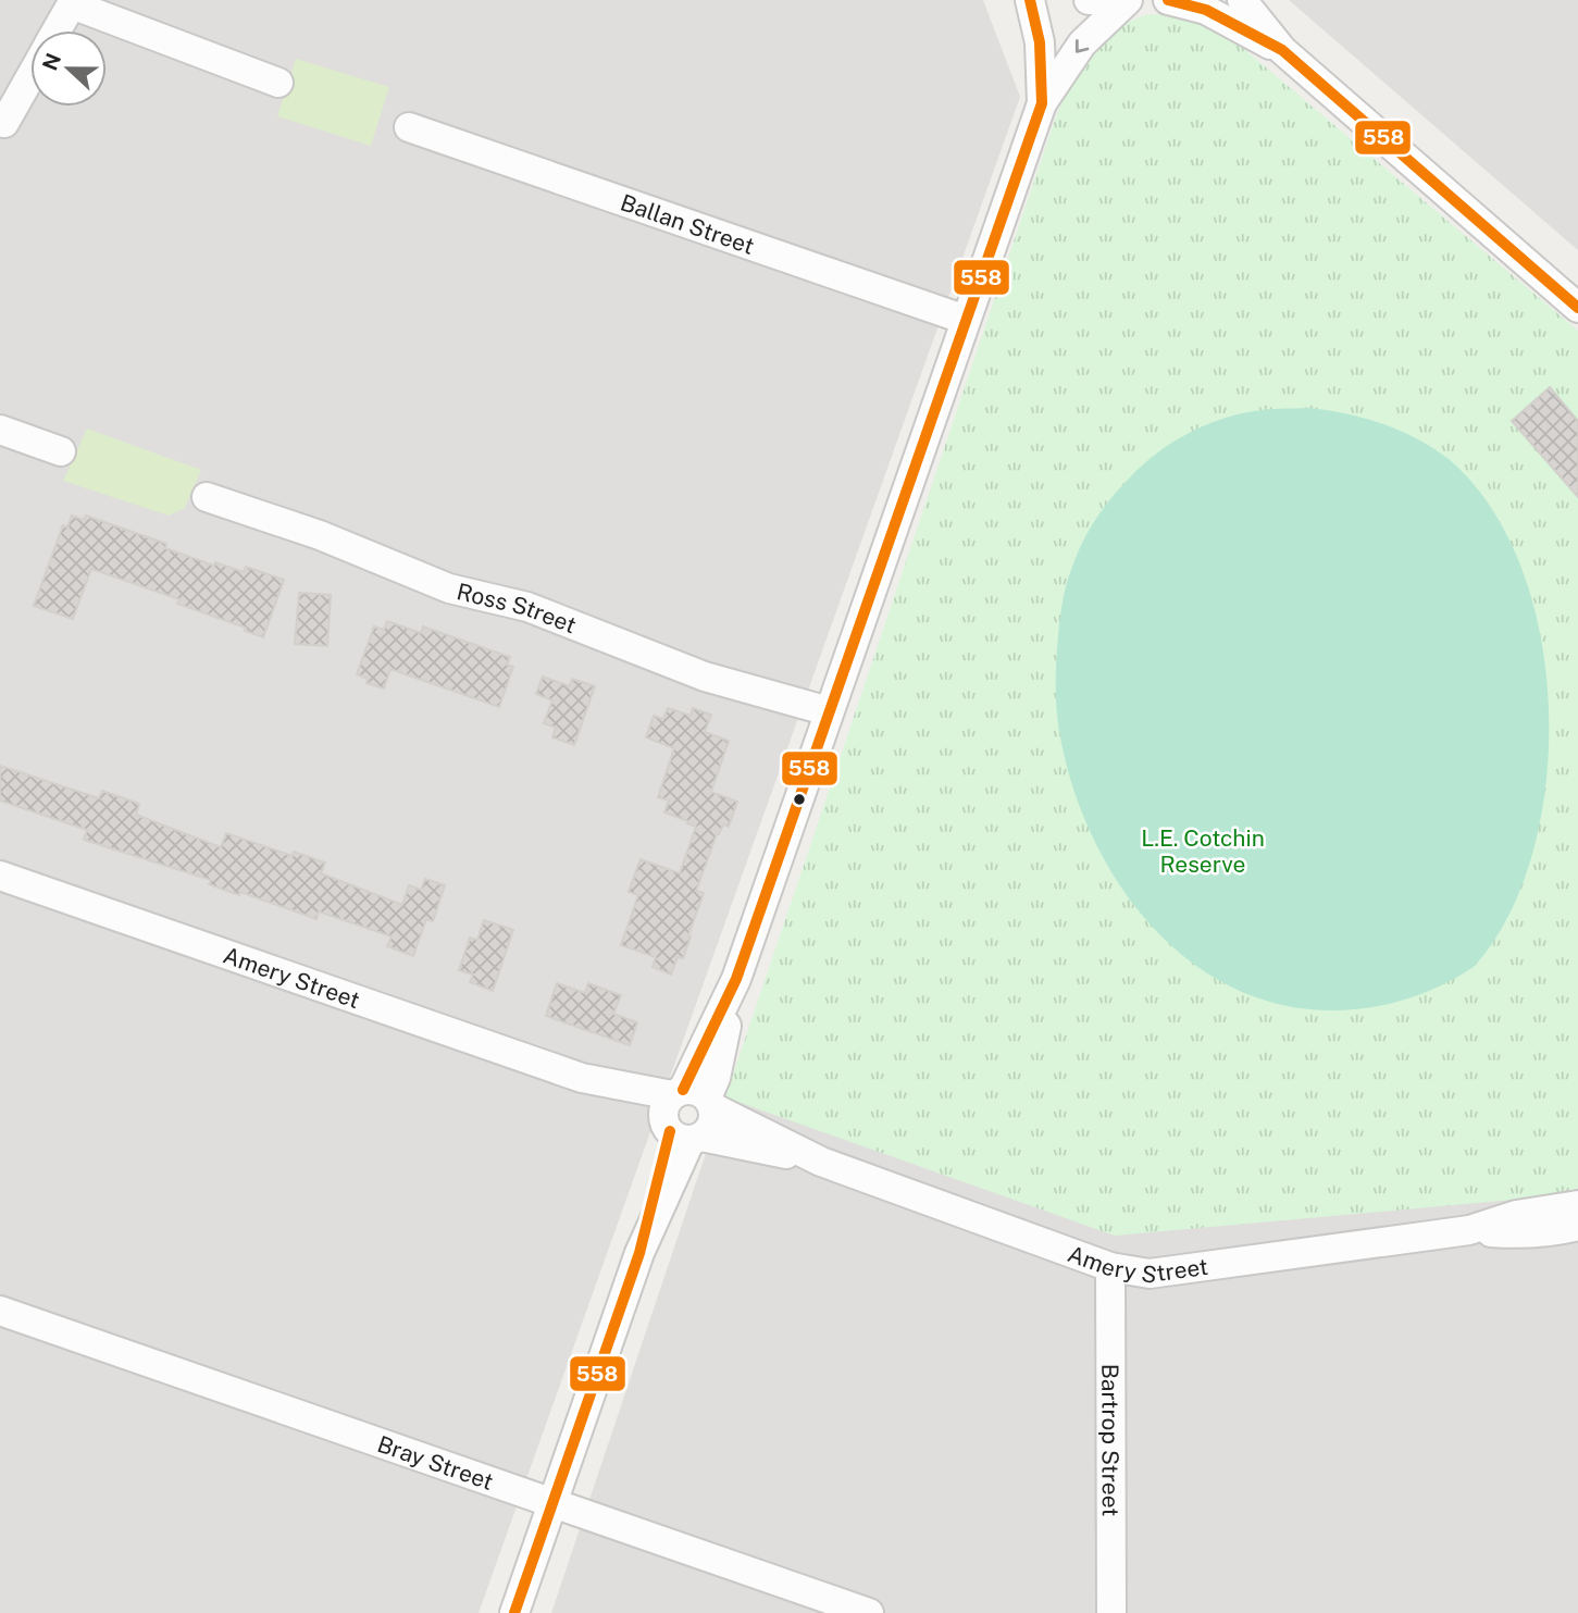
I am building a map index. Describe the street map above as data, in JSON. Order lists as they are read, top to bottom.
{
  "streets": {
    "street": [
      "Ballan Street",
      "Ross Street",
      "Amery Street",
      "Bartrop Street",
      "Bray Street"
    ]
  },
  "crossings": [
    ["Amery Street", "Bartrop Street"]
  ],
  "parks": ["L.E. Cotchin Reserve"],
  "lines": ["transit line 558"],
  "north": "left"
}
